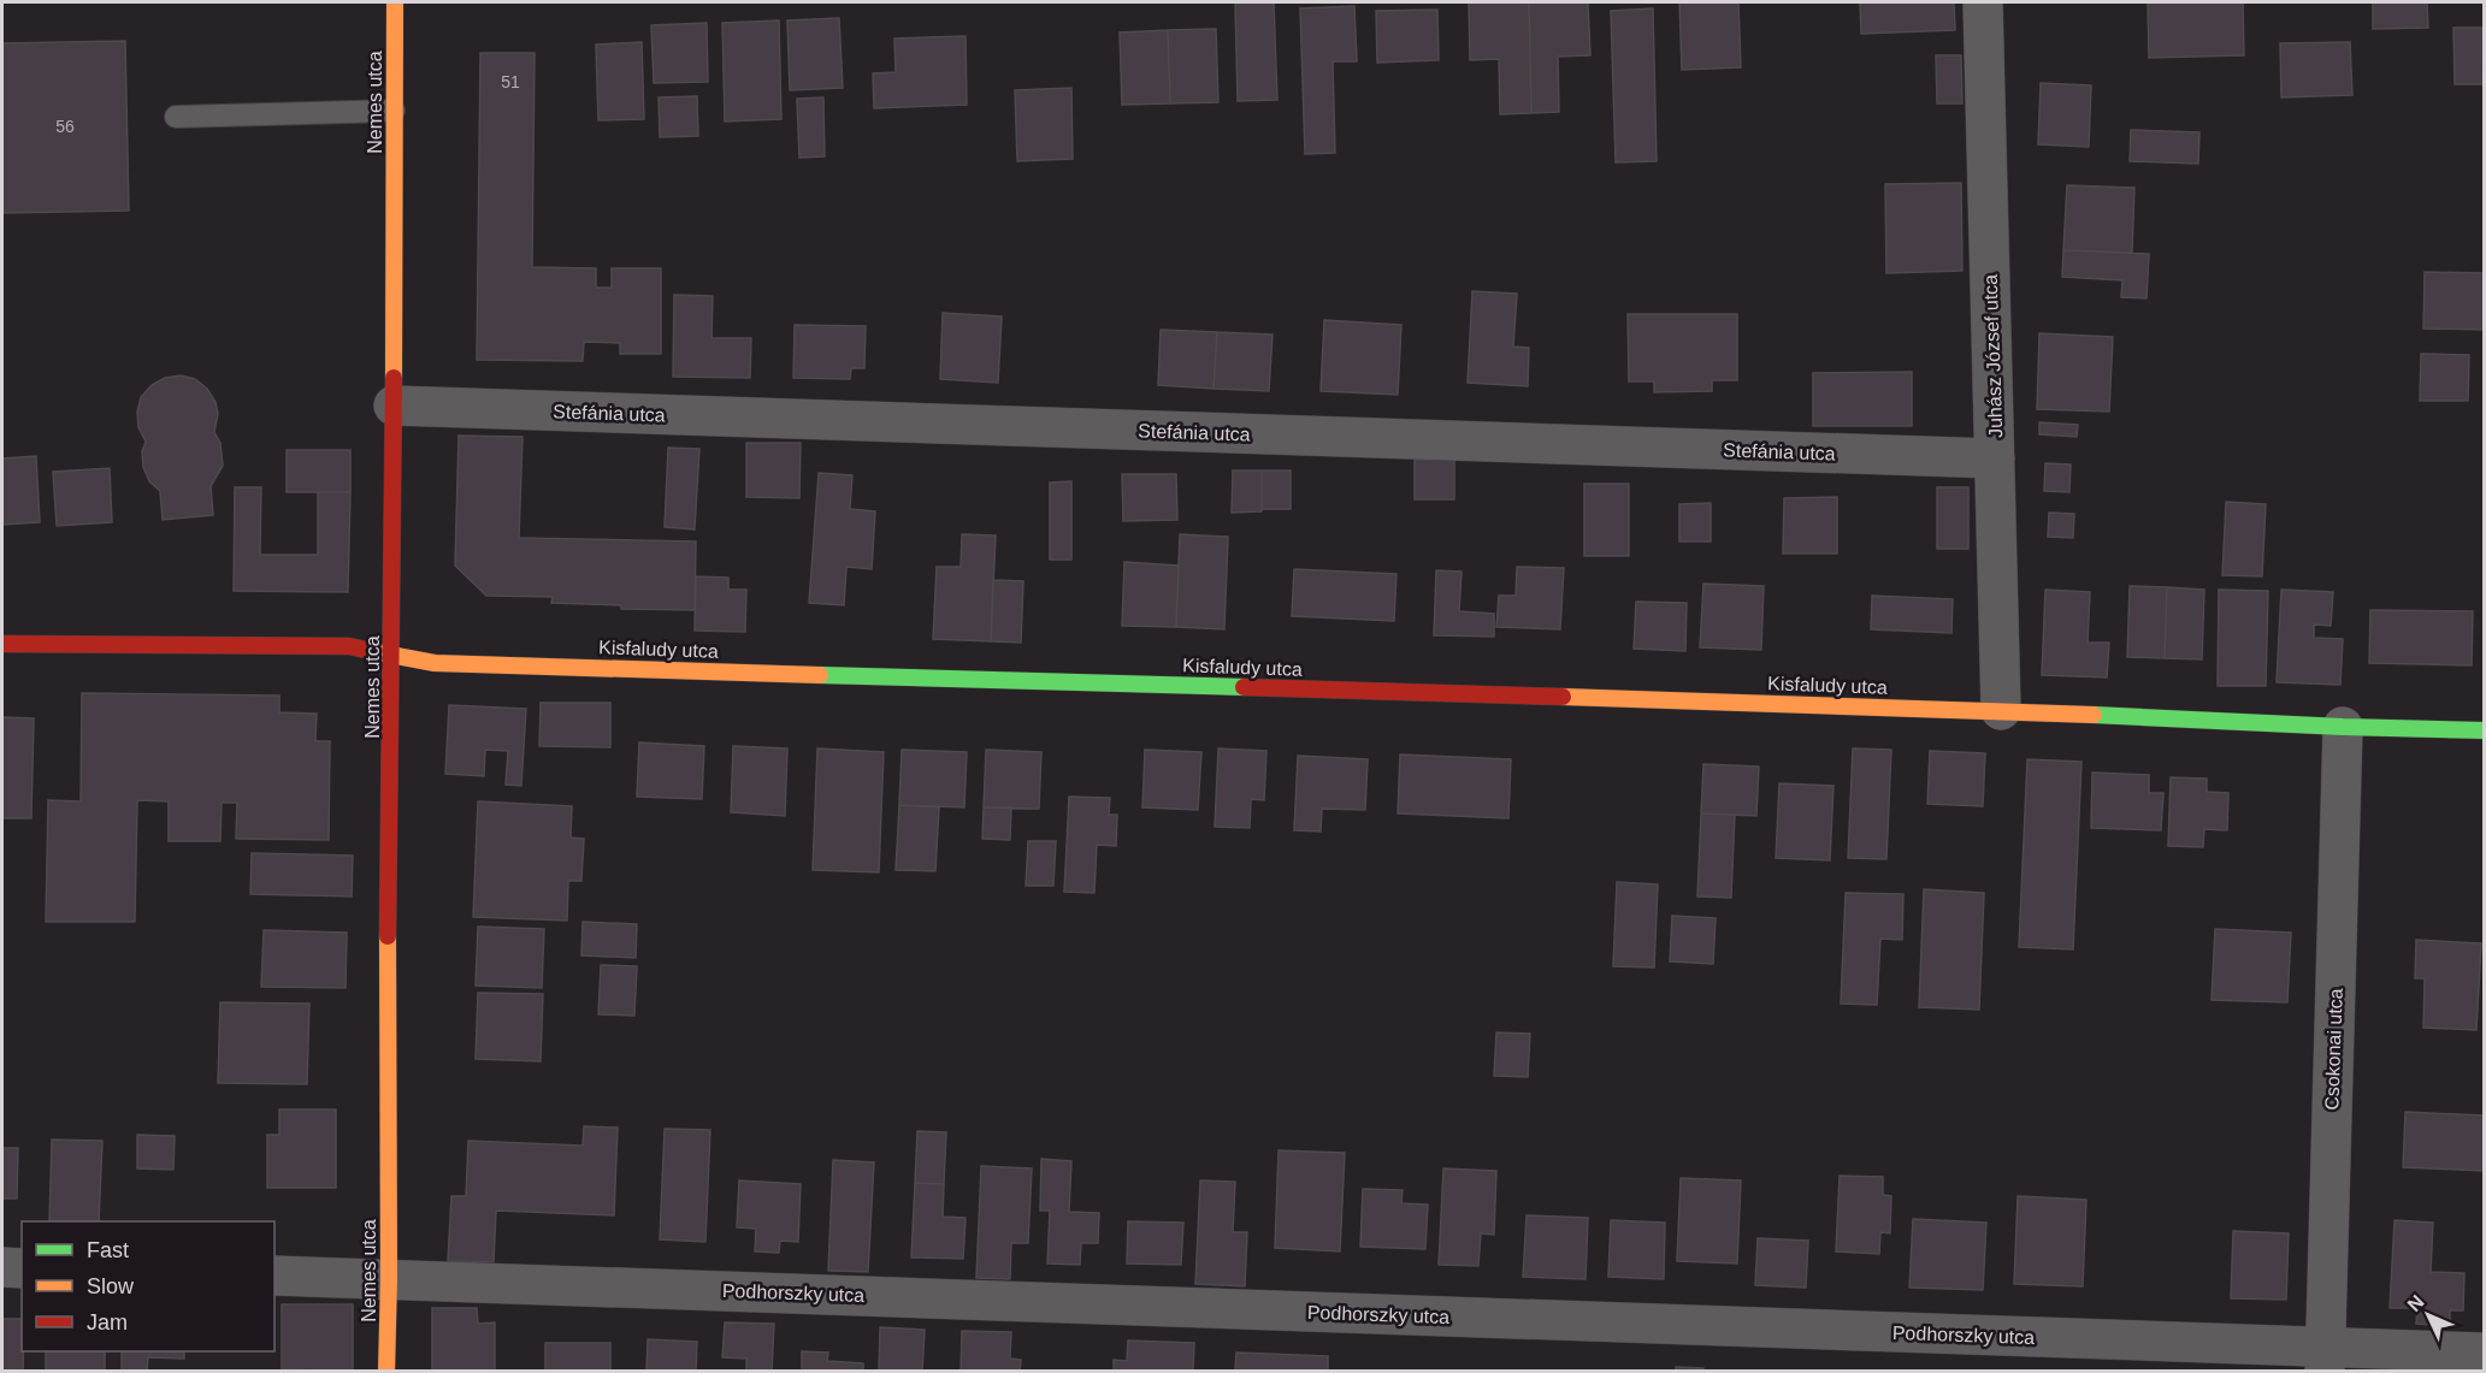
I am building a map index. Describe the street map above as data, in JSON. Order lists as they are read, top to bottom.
{
  "streets": {
    "street": [
      "Nemes utca",
      "Juhász József utca",
      "Stefánia utca",
      "Kisfaludy utca",
      "Csokonai utca",
      "Podhorszky utca"
    ]
  },
  "crossings": [
    ["Nemes utca", "Stefánia utca"],
    ["Nemes utca", "Kisfaludy utca"],
    ["Nemes utca", "Podhorszky utca"],
    ["Juhász József utca", "Stefánia utca"],
    ["Juhász József utca", "Kisfaludy utca"],
    ["Kisfaludy utca", "Csokonai utca"],
    ["Csokonai utca", "Podhorszky utca"]
  ],
  "house_numbers": ["51", "56"],
  "legend": ["Fast", "Slow", "Jam"],
  "north": "top left"
}
